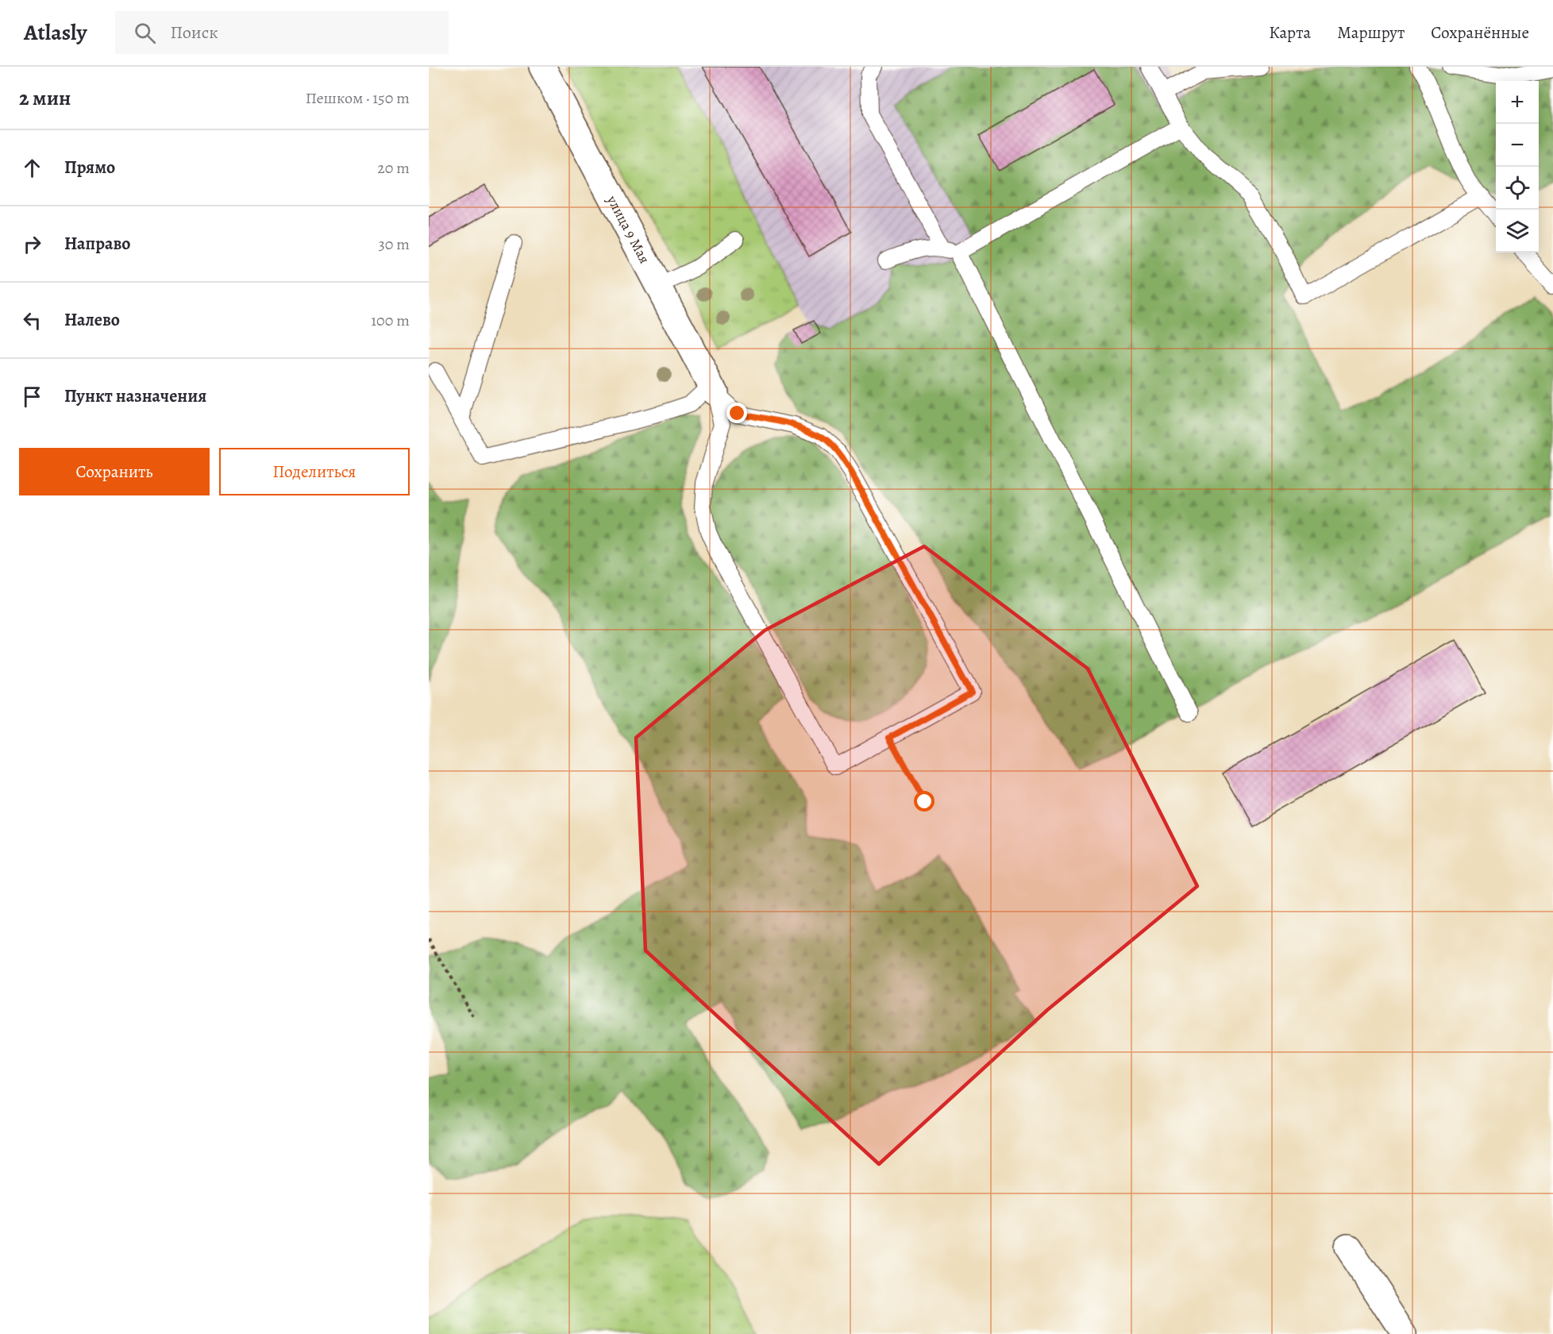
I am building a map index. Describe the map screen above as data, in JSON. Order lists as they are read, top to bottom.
{
  "streets": {
    "street": ["улица 9 Мая"]
  },
  "page": {
    "header": "Atlasly",
    "search": "Поиск",
    "nav": ["Карта", "Маршрут", "Сохранённые"],
    "heading": ["2 мин", "Пешком · 150 m"],
    "map_buttons": ["+", "−"],
    "list": [
      ["Прямо", "20 m"],
      ["Направо", "30 m"],
      ["Налево", "100 m"],
      "Пункт назначения"
    ],
    "buttons": ["Сохранить", "Поделиться"]
  }
}
